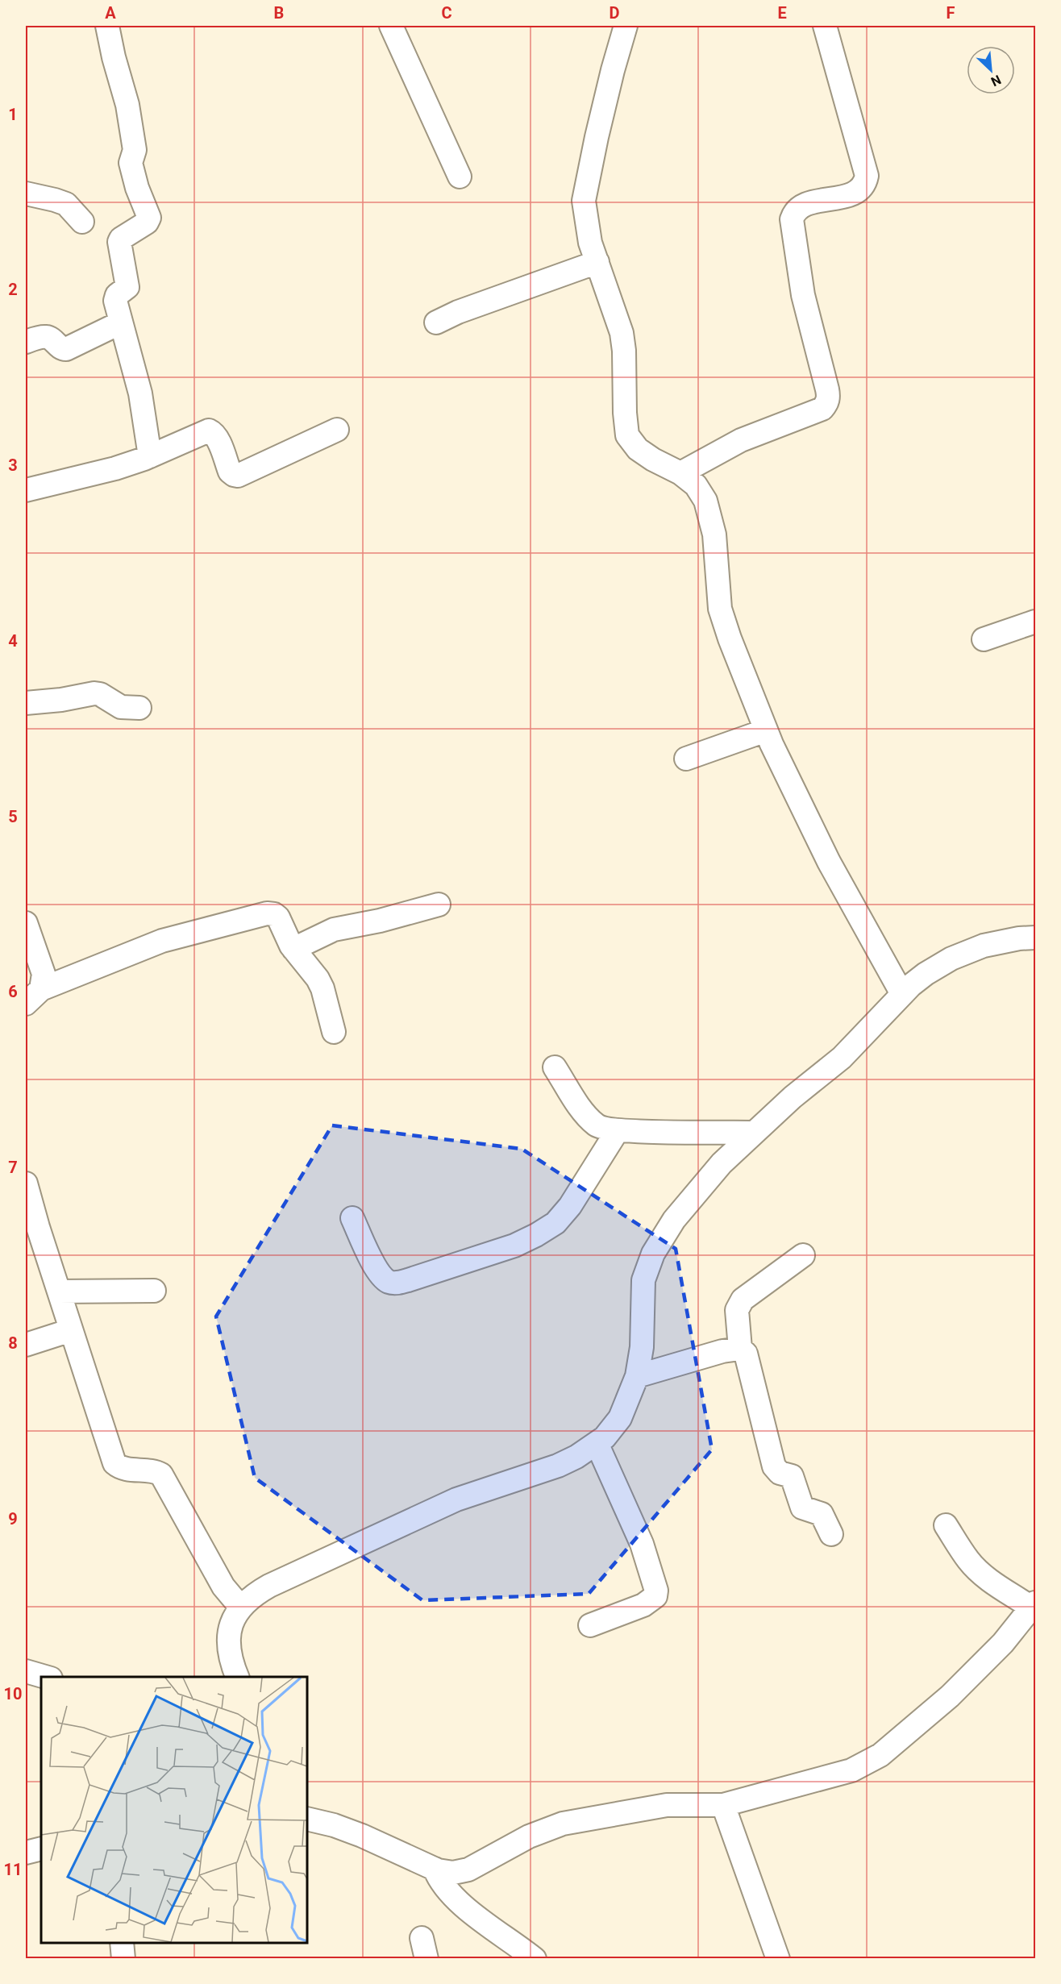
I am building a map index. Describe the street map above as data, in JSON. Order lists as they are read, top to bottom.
{
  "north": "bottom right",
  "grid": {
    "columns": [
      "A",
      "B",
      "C",
      "D",
      "E",
      "F"
    ],
    "rows": [
      "1",
      "2",
      "3",
      "4",
      "5",
      "6",
      "7",
      "8",
      "9",
      "10",
      "11"
    ]
  }
}
